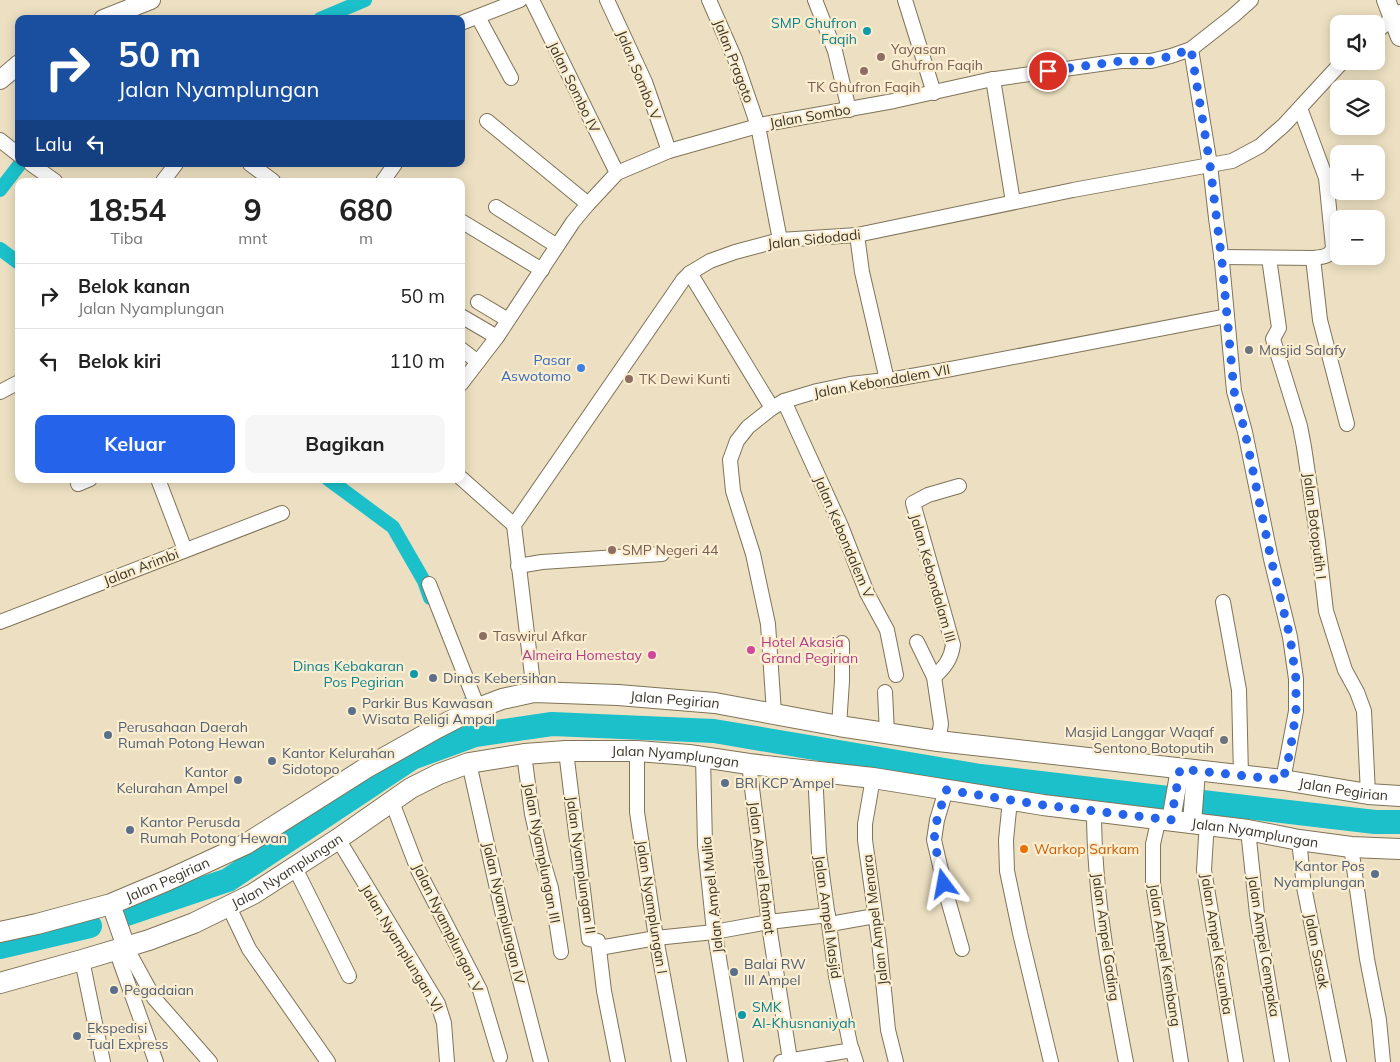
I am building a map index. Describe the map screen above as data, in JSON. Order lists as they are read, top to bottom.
{
  "streets": {
    "main road": ["Jalan Pegirian", "Jalan Nyamplungan"],
    "street": [
      "Jalan Pragoto",
      "Jalan Sombo V",
      "Jalan Sombo IV",
      "Jalan Sombo",
      "Jalan Sidodadi",
      "Jalan Kebondalem VII",
      "Jalan Botoputih I",
      "Jalan Kebondalem V",
      "Jalan Arimbi",
      "Jalan Kebondalam III",
      "Jalan Nyamplungan III",
      "Jalan Nyamplungan II",
      "Jalan Ampel Rahmat",
      "Jalan Ampel Mulia",
      "Jalan Nyamplungan I",
      "Jalan Nyamplungan IV",
      "Jalan Ampel Masjid",
      "Jalan Ampel Menara",
      "Jalan Nyamplungan V",
      "Jalan Ampel Gading",
      "Jalan Ampel Kesumba",
      "Jalan Ampel Cempaka",
      "Jalan Nyamplungan VI",
      "Jalan Sasak",
      "Jalan Ampel Kembang"
    ]
  },
  "crossings": [
    ["Jalan Pragoto", "Jalan Sombo"],
    ["Jalan Pragoto", "Jalan Sidodadi"],
    ["Jalan Sombo V", "Jalan Sombo"],
    ["Jalan Sombo IV", "Jalan Sombo"],
    ["Jalan Kebondalem VII", "Jalan Kebondalem V"],
    ["Jalan Kebondalem VII", "Jalan Pegirian"],
    ["Jalan Botoputih I", "Jalan Pegirian"],
    ["Jalan Nyamplungan", "Jalan Nyamplungan III"],
    ["Jalan Nyamplungan", "Jalan Nyamplungan II"],
    ["Jalan Nyamplungan", "Jalan Ampel Rahmat"],
    ["Jalan Nyamplungan", "Jalan Ampel Mulia"],
    ["Jalan Nyamplungan", "Jalan Nyamplungan I"],
    ["Jalan Nyamplungan", "Jalan Nyamplungan IV"],
    ["Jalan Nyamplungan", "Jalan Ampel Masjid"],
    ["Jalan Nyamplungan", "Jalan Ampel Menara"],
    ["Jalan Nyamplungan", "Jalan Nyamplungan V"],
    ["Jalan Nyamplungan", "Jalan Ampel Gading"],
    ["Jalan Nyamplungan", "Jalan Ampel Kesumba"],
    ["Jalan Nyamplungan", "Jalan Ampel Cempaka"],
    ["Jalan Nyamplungan", "Jalan Nyamplungan VI"],
    ["Jalan Nyamplungan", "Jalan Sasak"],
    ["Jalan Nyamplungan", "Jalan Ampel Kembang"]
  ],
  "places": [
    "SMP Ghufron Faqih",
    "Yayasan Ghufron Faqih",
    "TK Ghufron Faqih",
    "Masjid Salafy",
    "Pasar Aswotomo",
    "TK Dewi Kunti",
    "SMP Negeri 44",
    "Taswirul Afkar",
    "Hotel Akasia Grand Pegirian",
    "Almeira Homestay",
    "Dinas Kebakaran Pos Pegirian",
    "Dinas Kebersihan",
    "Parkir Bus Kawasan Wisata Religi Ampal",
    "Perusahaan Daerah Rumah Potong Hewan",
    "Masjid Langgar Waqaf Sentono Botoputih",
    "Kantor Kelurahan Sidotopo",
    "Kantor Kelurahan Ampel",
    "BRI KCP Ampel",
    "Kantor Perusda Rumah Potong Hewan",
    "Warkop Sarkam",
    "Kantor Pos Nyamplungan",
    "Balai RW III Ampel",
    "Pegadaian",
    "SMK Al-Khusnaniyah",
    "Ekspedisi Tual Express"
  ],
  "page": {
    "map_buttons": ["+", "−"],
    "turn": ["50 m", "Jalan Nyamplungan"],
    "then": "Lalu",
    "eta": [
      "18:54",
      "Tiba",
      "9",
      "mnt",
      "680",
      "m"
    ],
    "list": [
      {
        "name": "Belok kanan",
        "note": "Jalan Nyamplungan",
        "value": "50 m"
      },
      {
        "name": "Belok kiri",
        "value": "110 m"
      }
    ],
    "buttons": ["Keluar", "Bagikan"]
  }
}
